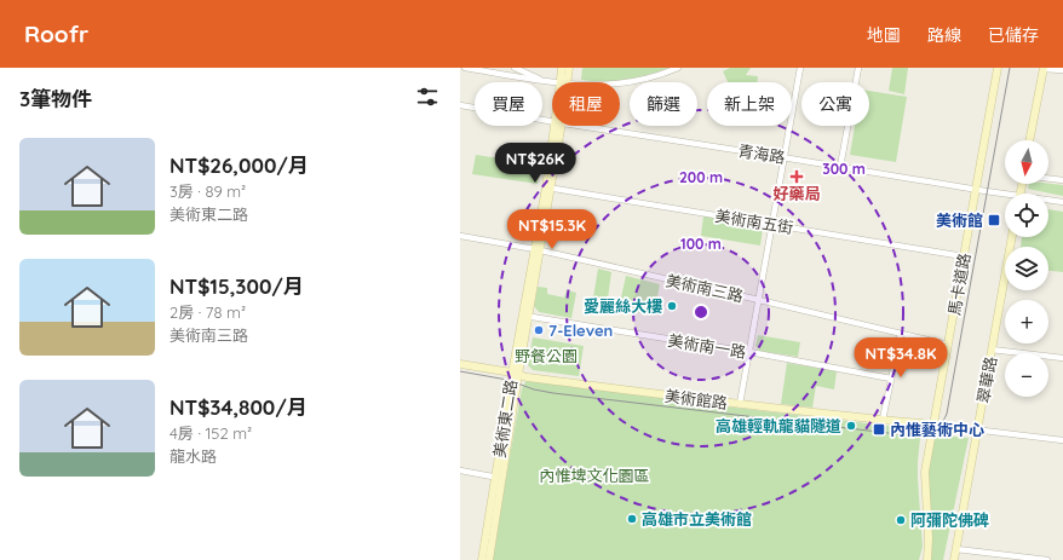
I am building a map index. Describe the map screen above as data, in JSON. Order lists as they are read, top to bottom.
{
  "streets": {
    "street": [
      "青海路",
      "美術南五街",
      "馬卡道路",
      "美術南三路",
      "美術南一路",
      "翠華路",
      "美術館路",
      "美術東二路"
    ]
  },
  "crossings": [
    ["青海路", "馬卡道路"],
    ["美術南五街", "馬卡道路"],
    ["美術南五街", "美術東二路"],
    ["馬卡道路", "美術南三路"],
    ["馬卡道路", "美術館路"],
    ["美術南三路", "美術東二路"],
    ["美術南一路", "美術東二路"],
    ["美術館路", "美術東二路"]
  ],
  "parks": ["野餐公園", "內惟埤文化園區"],
  "places": {
    "health": ["好藥局"],
    "transit": ["美術館", "內惟藝術中心"],
    "other": [
      "愛麗絲大樓",
      "7-Eleven",
      "高雄輕軌龍貓隧道",
      "高雄市立美術館",
      "阿彌陀佛碑"
    ]
  },
  "north": "bottom",
  "page": {
    "header": "Roofr",
    "nav": ["地圖", "路線", "已儲存"],
    "heading": "3筆物件",
    "chip": [
      "買屋",
      "租屋",
      "篩選",
      "新上架",
      "公寓"
    ],
    "list": [
      {
        "name": "NT$26,000/月",
        "note": "3房 · 89 m² · 美術東二路"
      },
      {
        "name": "NT$15,300/月",
        "note": "2房 · 78 m² · 美術南三路"
      },
      {
        "name": "NT$34,800/月",
        "note": "4房 · 152 m² · 龍水路"
      }
    ],
    "map_buttons": ["+", "−"],
    "price": ["NT$26K", "NT$15.3K", "NT$34.8K"]
  },
  "rings": ["300 m", "200 m", "100 m"]
}
